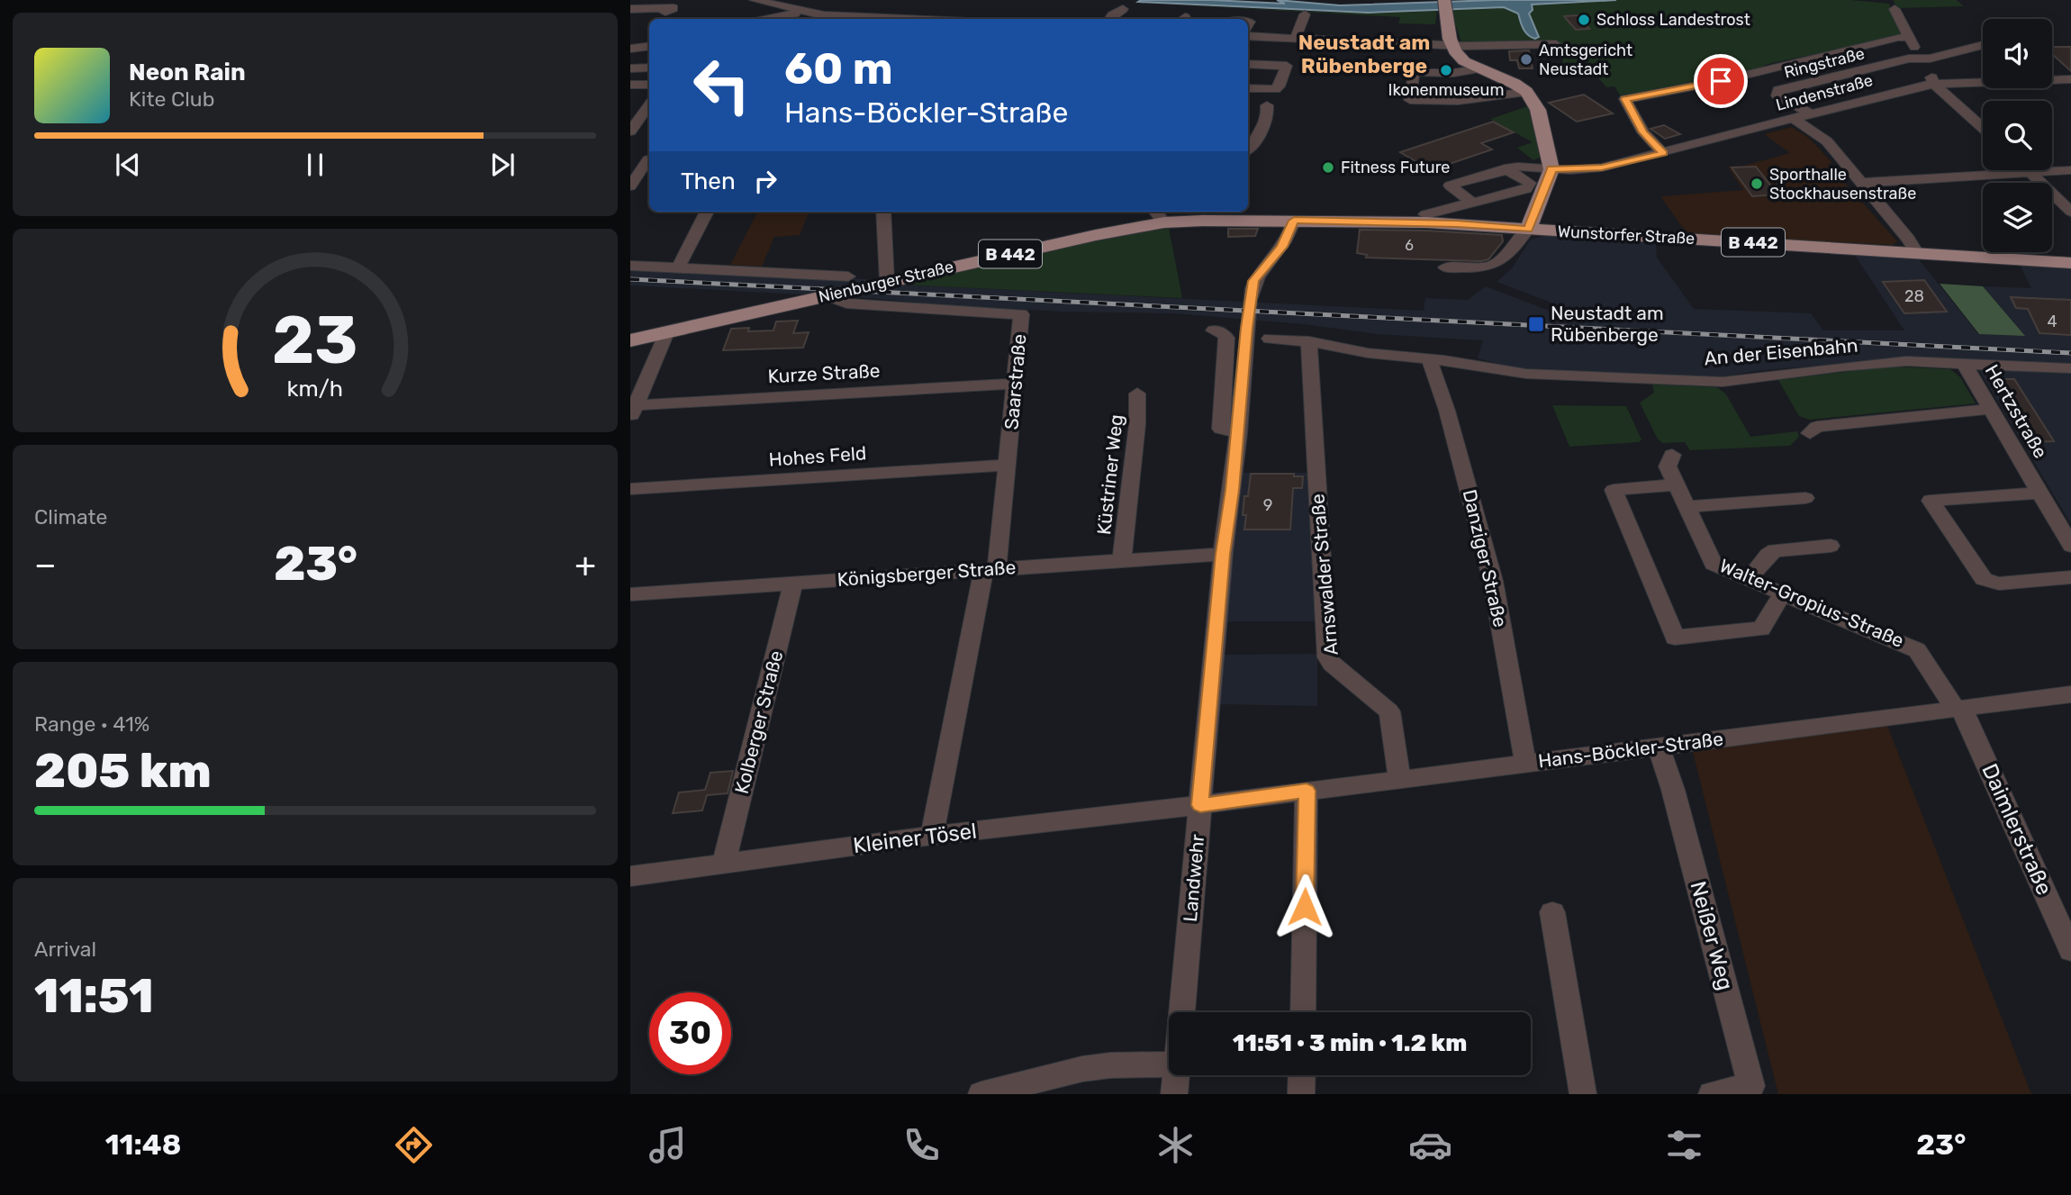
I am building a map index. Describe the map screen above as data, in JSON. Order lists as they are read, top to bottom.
{
  "streets": {
    "main road": ["Wunstorfer Straße", "B 442", "Nienburger Straße"],
    "street": [
      "Ringstraße",
      "Lindenstraße",
      "An der Eisenbahn",
      "Kurze Straße",
      "Saarstraße",
      "Hertzstraße",
      "Hohes Feld",
      "Küstriner Weg",
      "Danziger Straße",
      "Königsberger Straße",
      "Arnswalder Straße",
      "Walter-Gropius-Straße",
      "Kolberger Straße",
      "Hans-Böckler-Straße",
      "Daimlerstraße",
      "Kleiner Tösel",
      "Landwehr",
      "Neißer Weg"
    ]
  },
  "crossings": [
    ["Ringstraße", "Lindenstraße"],
    ["Wunstorfer Straße", "Nienburger Straße"],
    ["Wunstorfer Straße", "Landwehr"],
    ["Nienburger Straße", "Saarstraße"],
    ["Nienburger Straße", "Landwehr"],
    ["An der Eisenbahn", "Hertzstraße"],
    ["An der Eisenbahn", "Danziger Straße"],
    ["An der Eisenbahn", "Arnswalder Straße"],
    ["Kurze Straße", "Saarstraße"],
    ["Saarstraße", "Hohes Feld"],
    ["Saarstraße", "Königsberger Straße"],
    ["Saarstraße", "Kleiner Tösel"],
    ["Küstriner Weg", "Königsberger Straße"],
    ["Danziger Straße", "Hans-Böckler-Straße"],
    ["Königsberger Straße", "Kolberger Straße"],
    ["Königsberger Straße", "Landwehr"],
    ["Arnswalder Straße", "Hans-Böckler-Straße"],
    ["Walter-Gropius-Straße", "Hans-Böckler-Straße"],
    ["Walter-Gropius-Straße", "Daimlerstraße"],
    ["Kolberger Straße", "Kleiner Tösel"],
    ["Hans-Böckler-Straße", "Daimlerstraße"],
    ["Hans-Böckler-Straße", "Kleiner Tösel"],
    ["Hans-Böckler-Straße", "Landwehr"],
    ["Hans-Böckler-Straße", "Neißer Weg"],
    ["Kleiner Tösel", "Landwehr"]
  ],
  "districts": ["Neustadt am Rübenberge"],
  "places": {
    "other": [
      "Schloss Landestrost",
      "Amtsgericht Neustadt",
      "Ikonenmuseum",
      "Fitness Future",
      "Sporthalle Stockhausenstraße"
    ],
    "transit": ["Neustadt am Rübenberge"]
  },
  "house_numbers": [
    "6",
    "28",
    "4",
    "9"
  ],
  "page": {
    "turn": ["60 m", "Hans-Böckler-Straße"],
    "song": ["Neon Rain", "Kite Club"],
    "then": "Then",
    "tile": [
      "Climate",
      ["Range · 41%", "205 km"],
      ["Arrival", "11:51"]
    ],
    "heat": ["−", "23°", "+"],
    "limit": "30",
    "trip": "11:51 · 3 min · 1.2 km",
    "tabs": ["11:48", "23°"],
    "gauge": ["23", "km/h"]
  }
}
